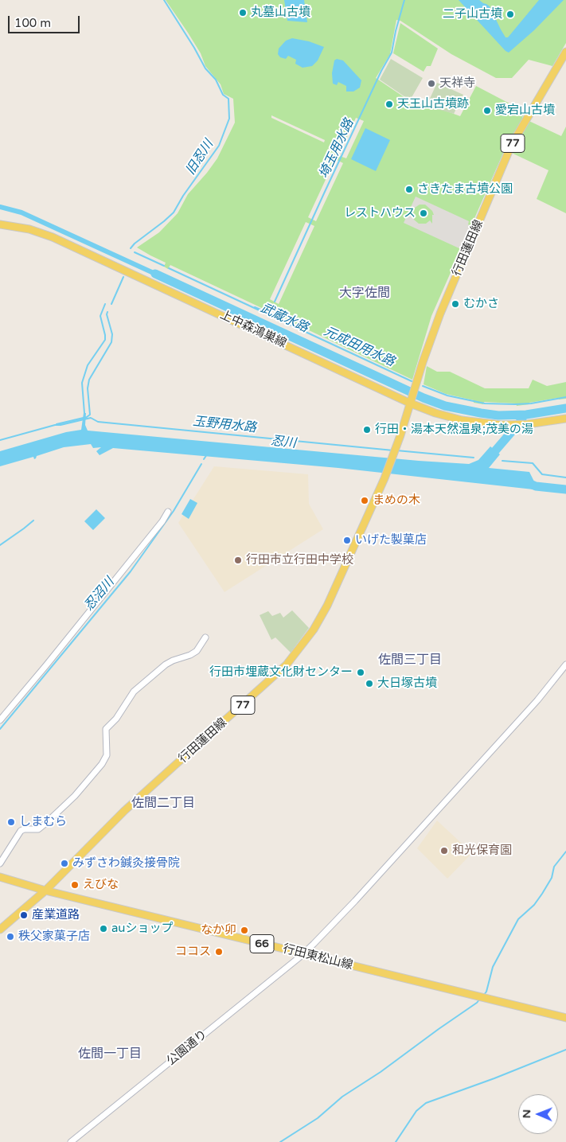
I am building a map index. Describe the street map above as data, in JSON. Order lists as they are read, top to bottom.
{
  "streets": {
    "main road": [
      "77",
      "行田蓮田線",
      "上中森鴻巣線",
      "66",
      "行田東松山線"
    ],
    "street": ["公園通り"]
  },
  "crossings": [
    ["行田蓮田線", "上中森鴻巣線"],
    ["行田蓮田線", "行田東松山線"],
    ["行田東松山線", "公園通り"]
  ],
  "districts": [
    "大字佐間",
    "佐間三丁目",
    "佐間二丁目",
    "佐間一丁目"
  ],
  "water": [
    "埼玉用水路",
    "旧忍川",
    "武蔵水路",
    "元成田用水路",
    "玉野用水路",
    "忍川",
    "忍沼川"
  ],
  "places": [
    "丸墓山古墳",
    "二子山古墳",
    "天祥寺",
    "天王山古墳跡",
    "愛宕山古墳",
    "さきたま古墳公園",
    "レストハウス",
    "むかさ",
    "行田・湯本天然温泉;茂美の湯",
    "まめの木",
    "いげた製菓店",
    "行田市立行田中学校",
    "行田市埋蔵文化財センター",
    "大日塚古墳",
    "しまむら",
    "和光保育園",
    "みずさわ鍼灸接骨院",
    "えびな",
    "産業道路",
    "auショップ",
    "なか卯",
    "秩父家菓子店",
    "ココス"
  ],
  "scale_bar": "100 m",
  "north": "left"
}
